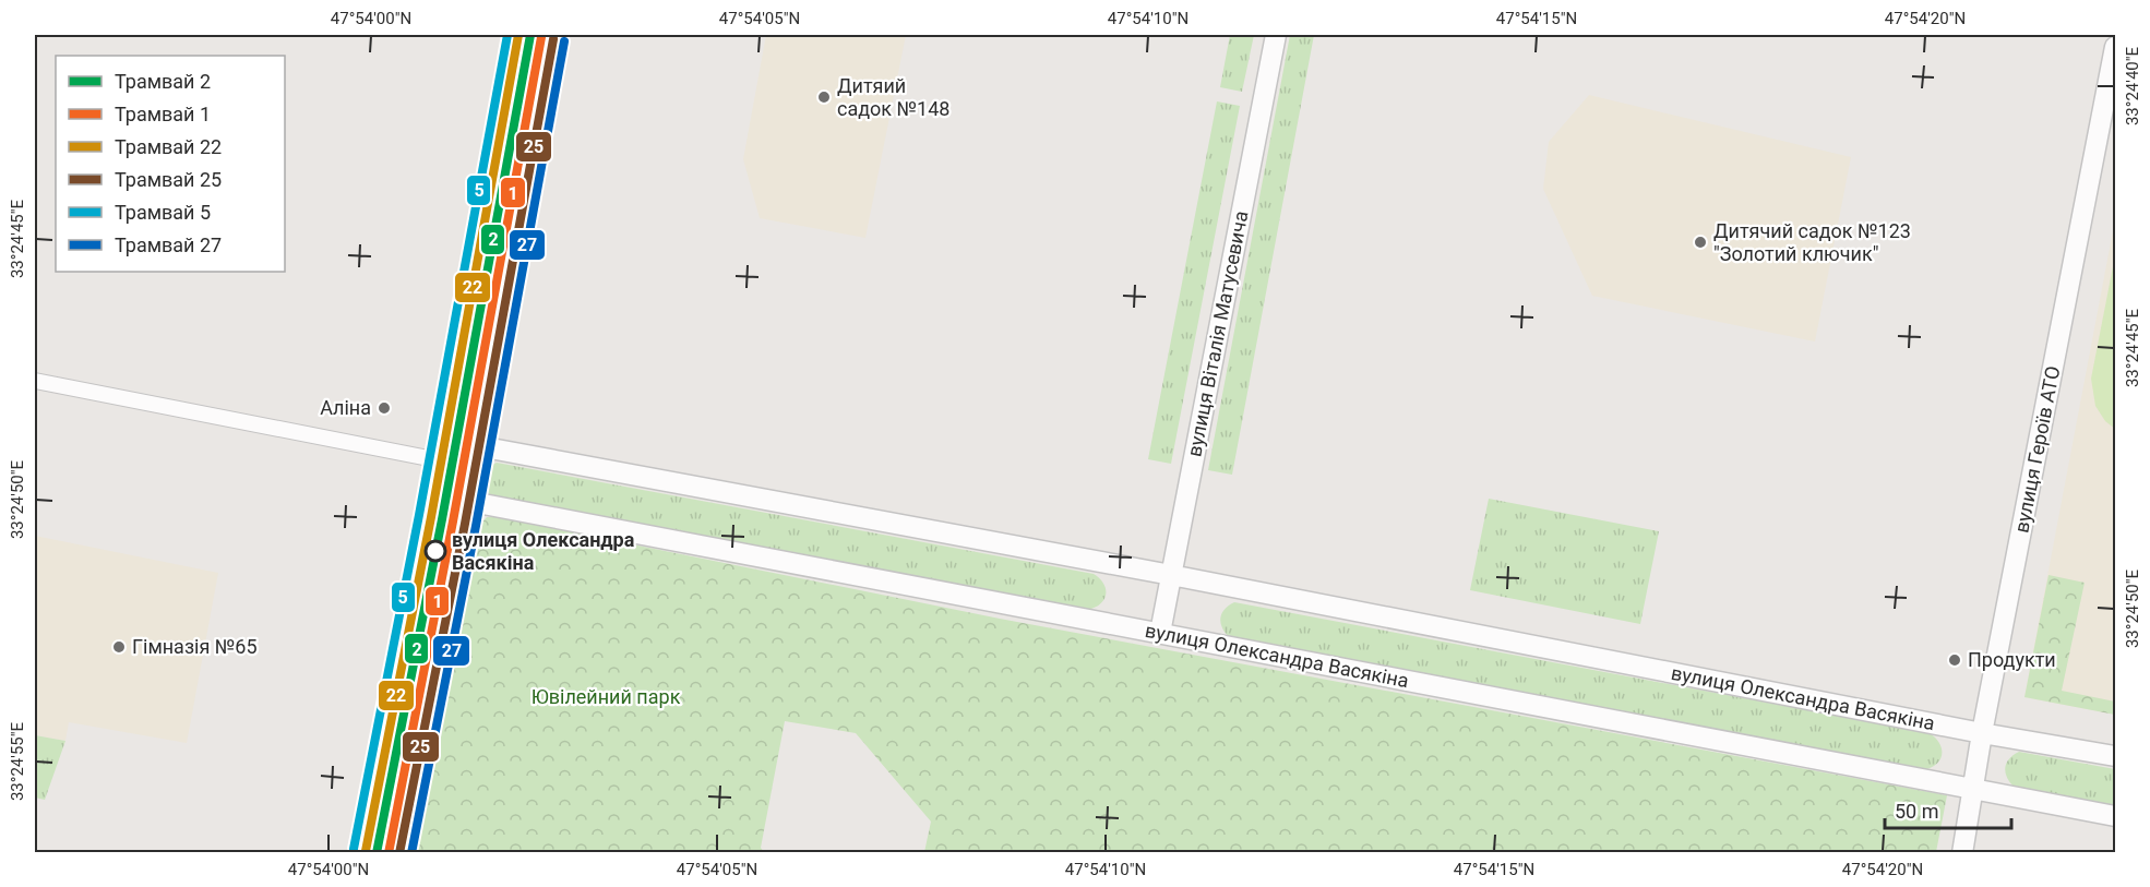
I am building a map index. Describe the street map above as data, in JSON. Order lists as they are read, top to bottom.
{
  "streets": {
    "street": ["вулиця Віталія Матусевича", "вулиця Героїв АТО", "вулиця Олександра Васякіна"]
  },
  "crossings": [
    ["вулиця Віталія Матусевича", "вулиця Олександра Васякіна"],
    ["вулиця Героїв АТО", "вулиця Олександра Васякіна"]
  ],
  "parks": ["Ювілейний парк"],
  "places": [
    "Дитяий садок №148",
    "Дитячий садок №123 \"Золотий ключик\"",
    "Аліна",
    "вулиця Олександра Васякіна",
    "Гімназія №65",
    "Продукти"
  ],
  "lines": [
    "tram line 2",
    "tram line 22",
    "tram line 5",
    "tram line 1",
    "tram line 25",
    "tram line 27"
  ],
  "legend": [
    "Трамвай 2",
    "Трамвай 1",
    "Трамвай 22",
    "Трамвай 25",
    "Трамвай 5",
    "Трамвай 27"
  ],
  "scale_bar": "50 m",
  "coordinates": [
    "47°54'00\"N",
    "47°54'05\"N",
    "47°54'10\"N",
    "47°54'15\"N",
    "47°54'20\"N",
    "33°24'40\"E",
    "33°24'45\"E",
    "33°24'50\"E",
    "33°24'55\"E"
  ]
}
